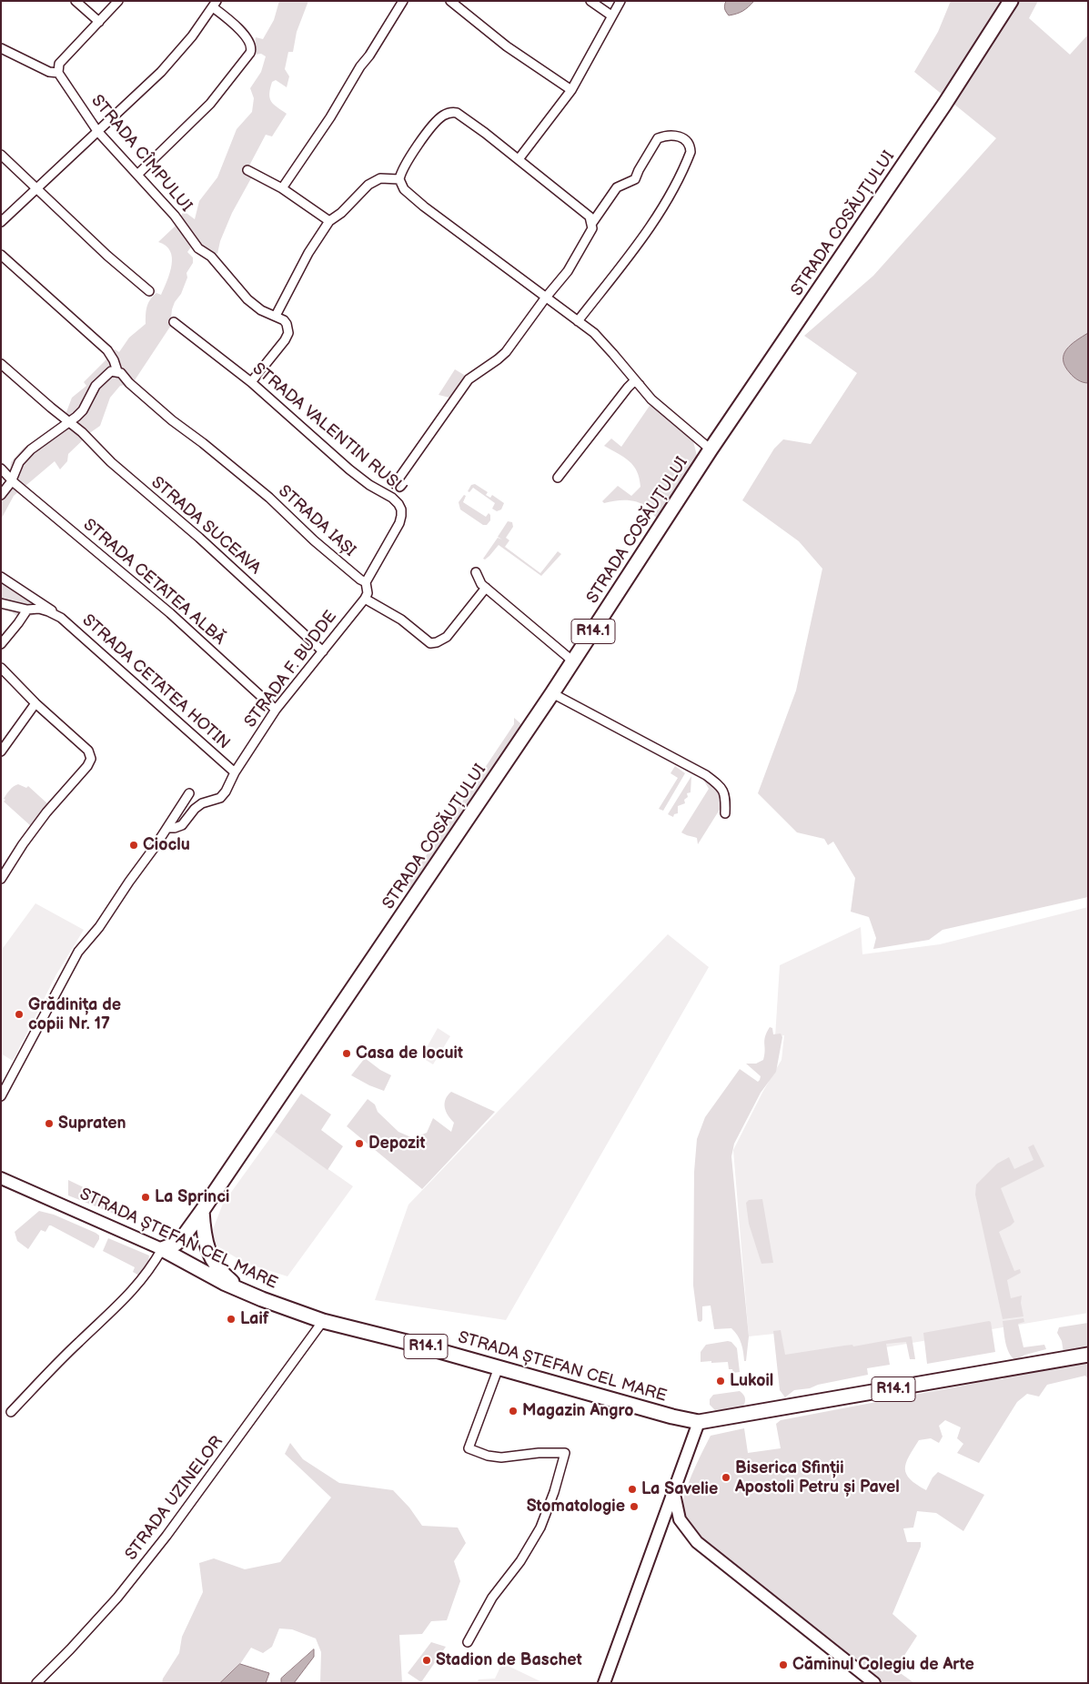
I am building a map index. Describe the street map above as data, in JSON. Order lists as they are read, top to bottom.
{
  "streets": {
    "main road": ["STRADA COSĂUȚULUI", "R14.1", "STRADA ȘTEFAN CEL MARE"],
    "street": [
      "STRADA CÎMPULUI",
      "STRADA VALENTIN RUSU",
      "STRADA IAȘI",
      "STRADA SUCEAVA",
      "STRADA CETATEA ALBĂ",
      "STRADA F. BUDDE",
      "STRADA CETATEA HOTIN",
      "STRADA UZINELOR"
    ]
  },
  "crossings": [
    ["STRADA COSĂUȚULUI", "R14.1"],
    ["STRADA COSĂUȚULUI", "STRADA ȘTEFAN CEL MARE"],
    ["STRADA VALENTIN RUSU", "STRADA IAȘI"],
    ["STRADA SUCEAVA", "STRADA F. BUDDE"],
    ["STRADA CETATEA ALBĂ", "STRADA F. BUDDE"],
    ["R14.1", "STRADA ȘTEFAN CEL MARE"],
    ["STRADA F. BUDDE", "STRADA CETATEA HOTIN"],
    ["STRADA ȘTEFAN CEL MARE", "STRADA UZINELOR"]
  ],
  "places": [
    "Cioclu",
    "Grădinița de copii Nr. 17",
    "Casa de locuit",
    "Supraten",
    "Depozit",
    "La Sprinci",
    "Laif",
    "Lukoil",
    "Magazin Angro",
    "Biserica Sfinții Apostoli Petru și Pavel",
    "La Savelie",
    "Stomatologie",
    "Stadion de Baschet",
    "Căminul Colegiu de Arte"
  ]
}
